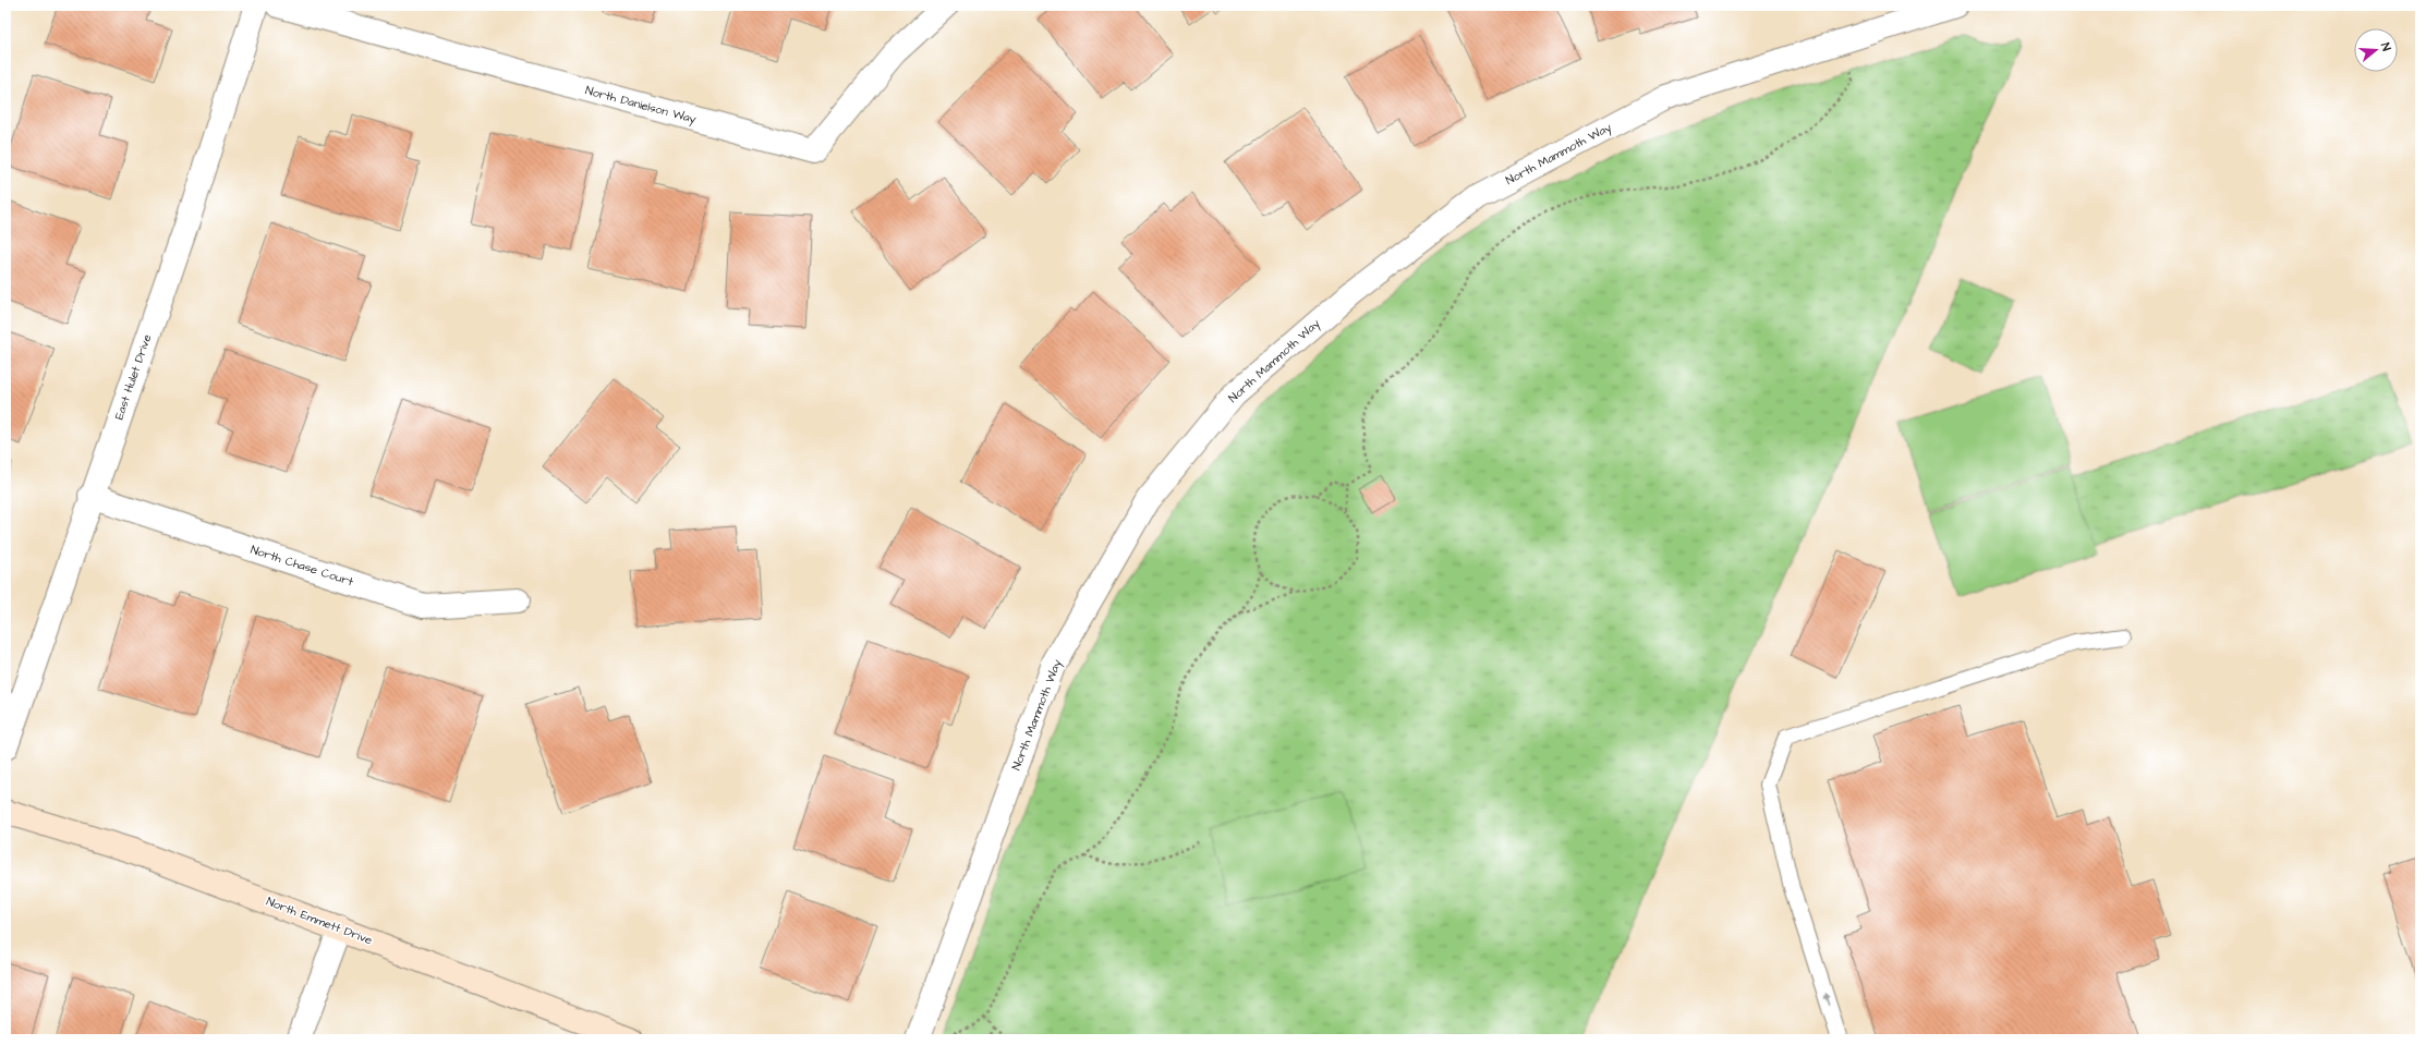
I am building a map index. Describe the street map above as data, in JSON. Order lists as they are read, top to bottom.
{
  "streets": {
    "street": [
      "North Danielson Way",
      "North Mammoth Way",
      "East Hulet Drive",
      "North Chase Court",
      "North Emmett Drive"
    ]
  },
  "crossings": [
    ["East Hulet Drive", "North Chase Court"]
  ],
  "north": "right"
}
